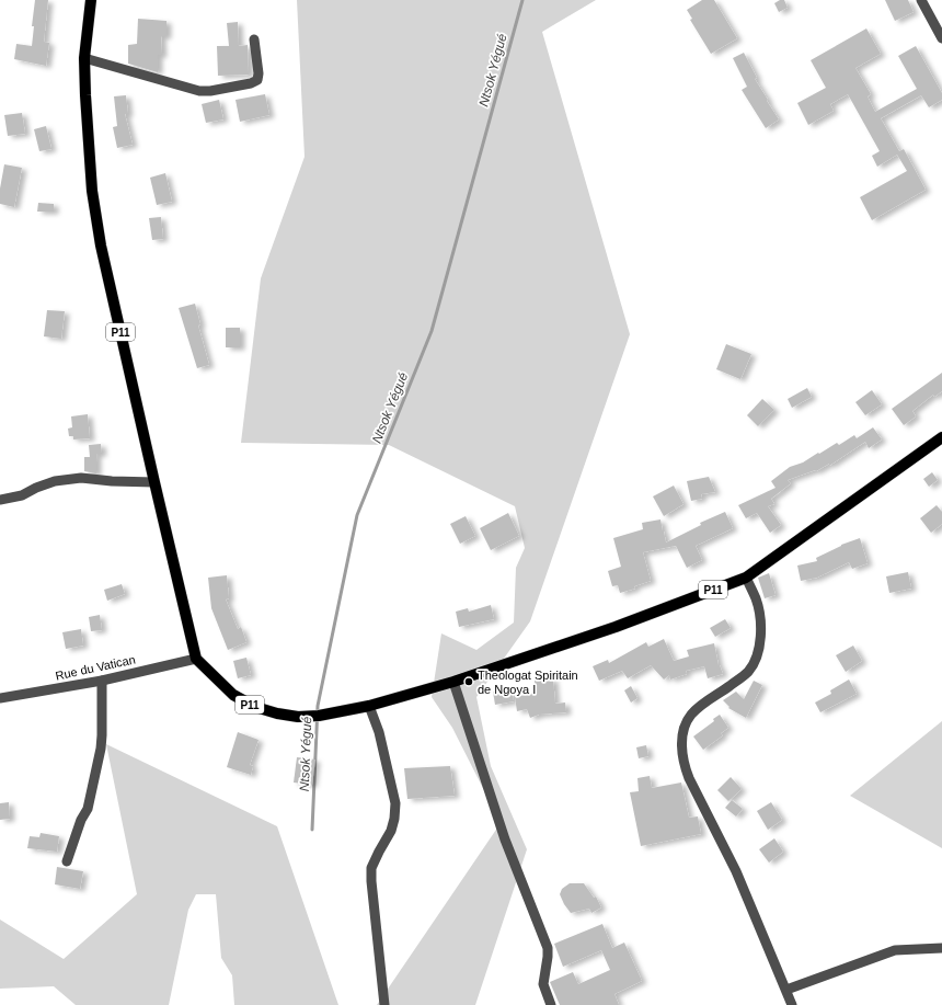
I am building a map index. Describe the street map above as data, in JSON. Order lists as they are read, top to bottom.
{
  "streets": {
    "main road": ["P11"],
    "street": ["Rue du Vatican"]
  },
  "crossings": [
    ["P11", "Rue du Vatican"]
  ],
  "water": ["Ntsok Yégué"],
  "places": ["Theologat Spiritain de Ngoya I"]
}
